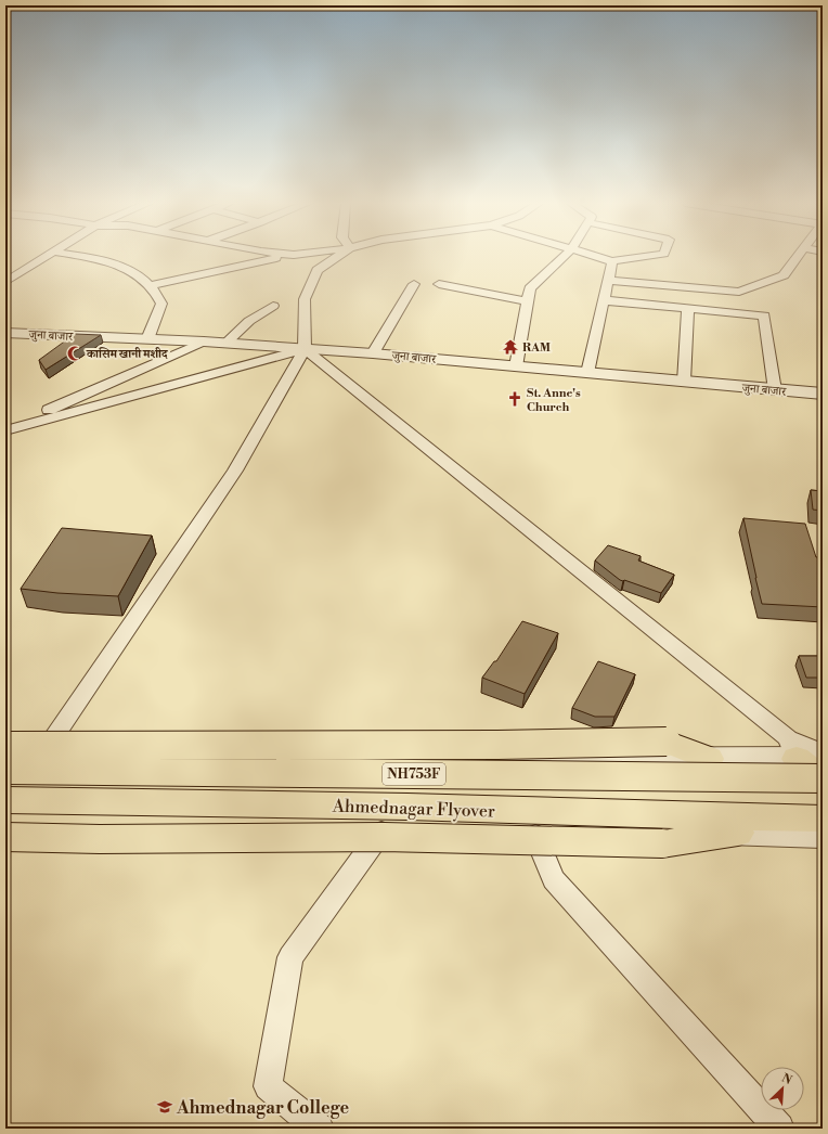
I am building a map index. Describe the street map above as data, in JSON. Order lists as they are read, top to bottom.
{
  "streets": {
    "highway": ["NH753F", "Ahmednagar Flyover"],
    "street": ["जुना बाजार"]
  },
  "places": {
    "temple": ["RAM"],
    "mosque": ["कासिम खानी मशीद"],
    "church": ["St. Anne's Church"],
    "school or university": ["Ahmednagar College"]
  },
  "north": "top right"
}
